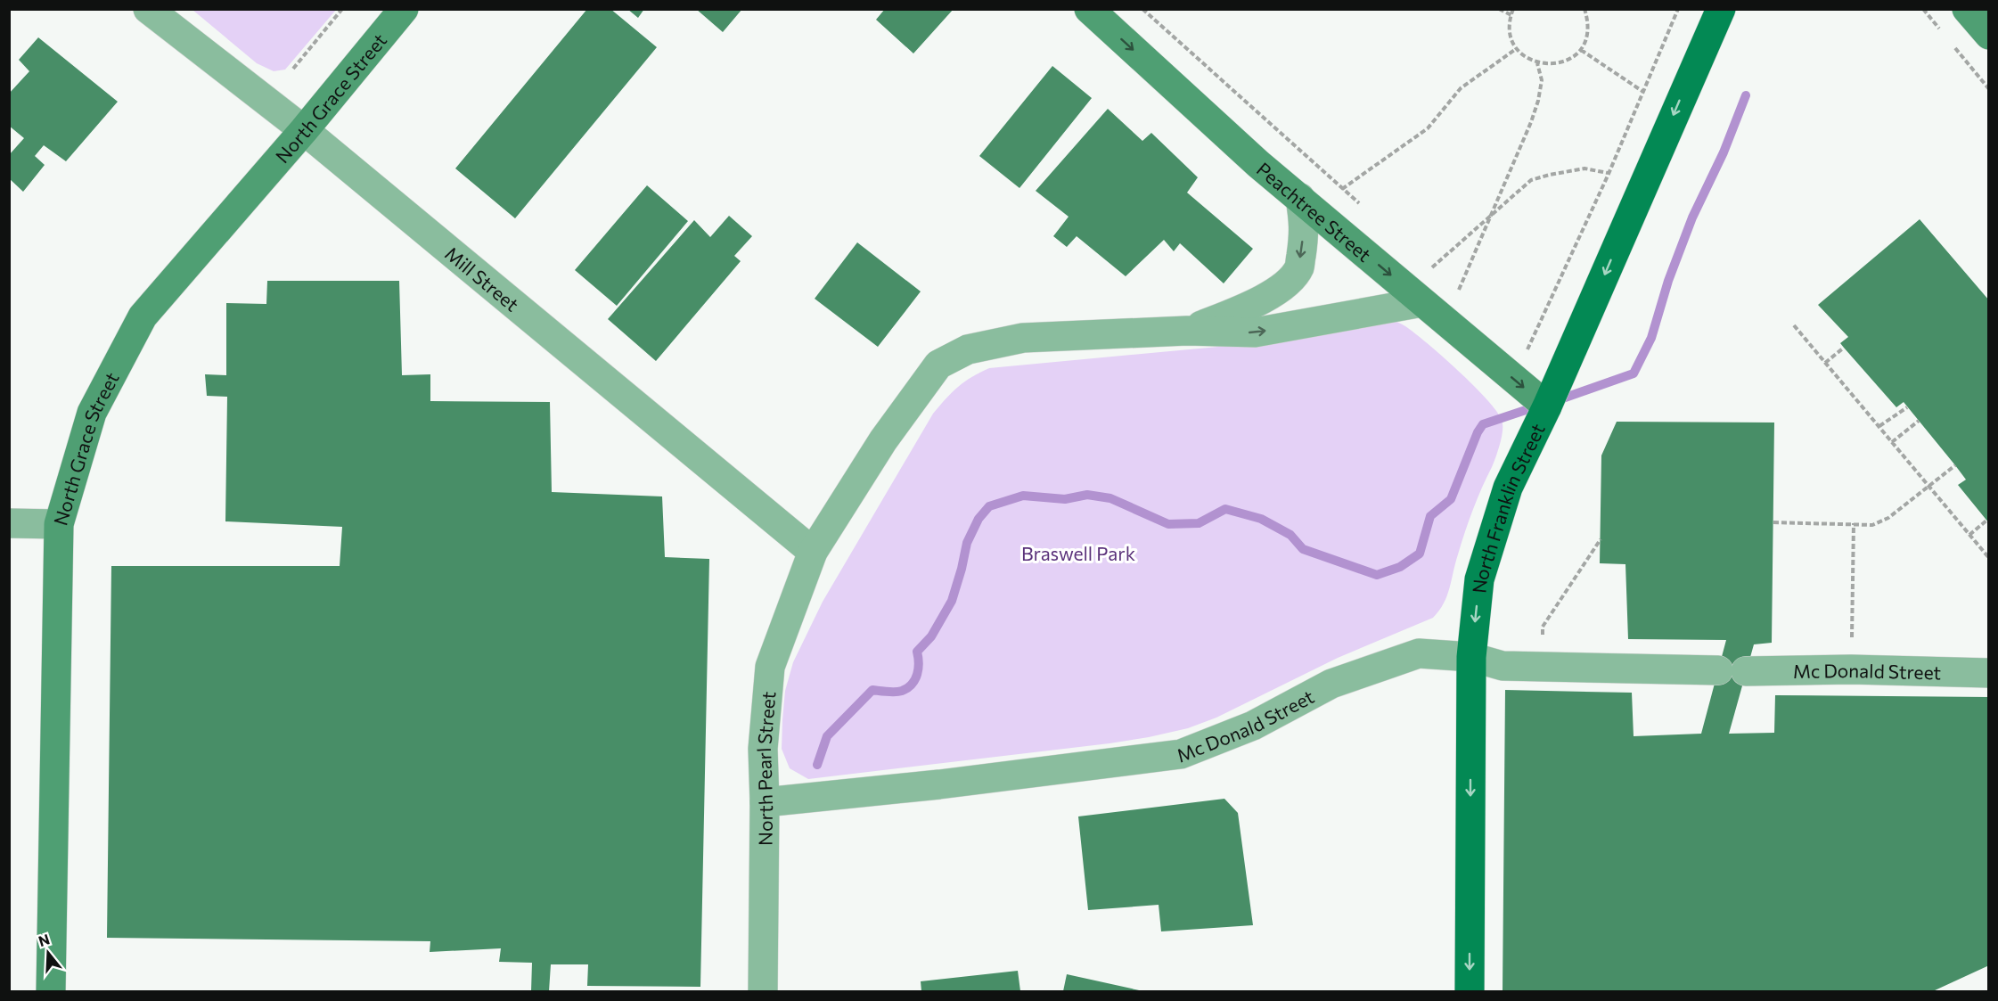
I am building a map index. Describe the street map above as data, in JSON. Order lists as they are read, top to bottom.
{
  "streets": {
    "main road": ["North Grace Street", "Peachtree Street", "North Franklin Street"],
    "street": ["Mill Street", "Mc Donald Street", "North Pearl Street"]
  },
  "crossings": [
    ["North Grace Street", "Mill Street"],
    ["Peachtree Street", "North Franklin Street"],
    ["Mill Street", "North Pearl Street"],
    ["North Franklin Street", "Mc Donald Street"],
    ["Mc Donald Street", "North Pearl Street"]
  ],
  "one_way": ["Peachtree Street", "North Franklin Street"],
  "parks": ["Braswell Park"],
  "north": "top"
}
